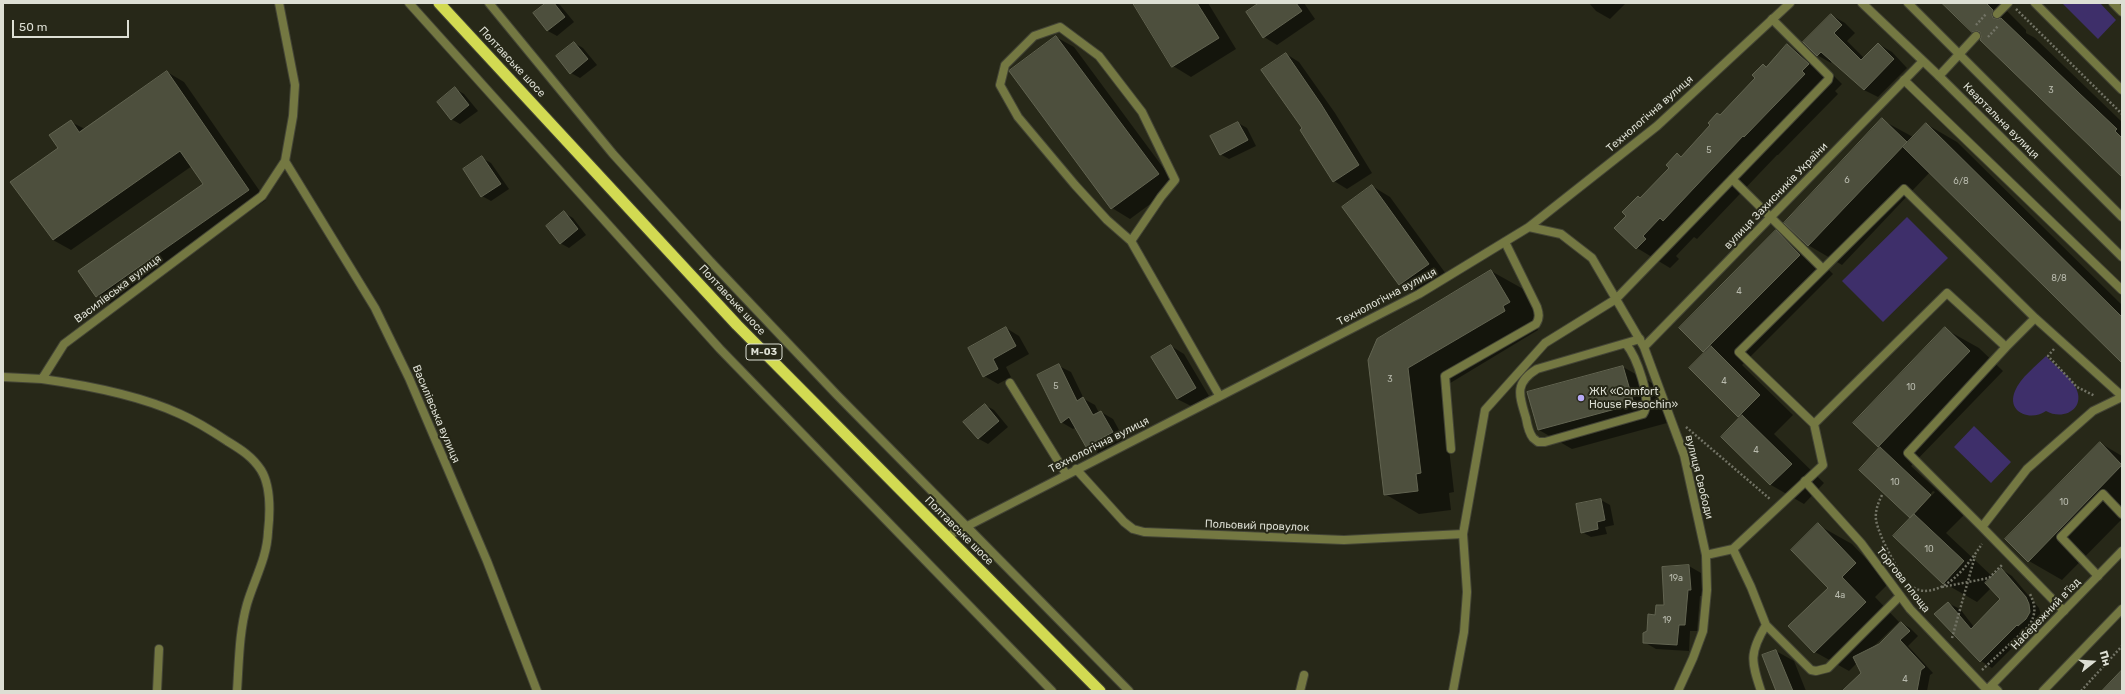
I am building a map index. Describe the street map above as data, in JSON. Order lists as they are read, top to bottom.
{
  "streets": {
    "highway": ["Полтавське шосе", "М-03"],
    "street": [
      "Технологічна вулиця",
      "Квартальна вулиця",
      "вулиця Захисників України",
      "Василівська вулиця",
      "вулиця Свободи",
      "Польовий провулок",
      "Торгова площа",
      "Набережний в’їзд"
    ]
  },
  "crossings": [
    ["Полтавське шосе", "Технологічна вулиця"],
    ["Технологічна вулиця", "вулиця Свободи"],
    ["Технологічна вулиця", "Польовий провулок"],
    ["Квартальна вулиця", "вулиця Захисників України"],
    ["вулиця Захисників України", "вулиця Свободи"],
    ["Торгова площа", "Набережний в’їзд"]
  ],
  "places": ["ЖК «Comfort House Pesochin»"],
  "house_numbers": [
    "3",
    "5",
    "6",
    "6/8",
    "8/8",
    "4",
    "3",
    "4",
    "5",
    "10",
    "4",
    "10",
    "10",
    "10",
    "19а",
    "4а",
    "19",
    "4"
  ],
  "scale_bar": "50 m",
  "north": "right"
}
